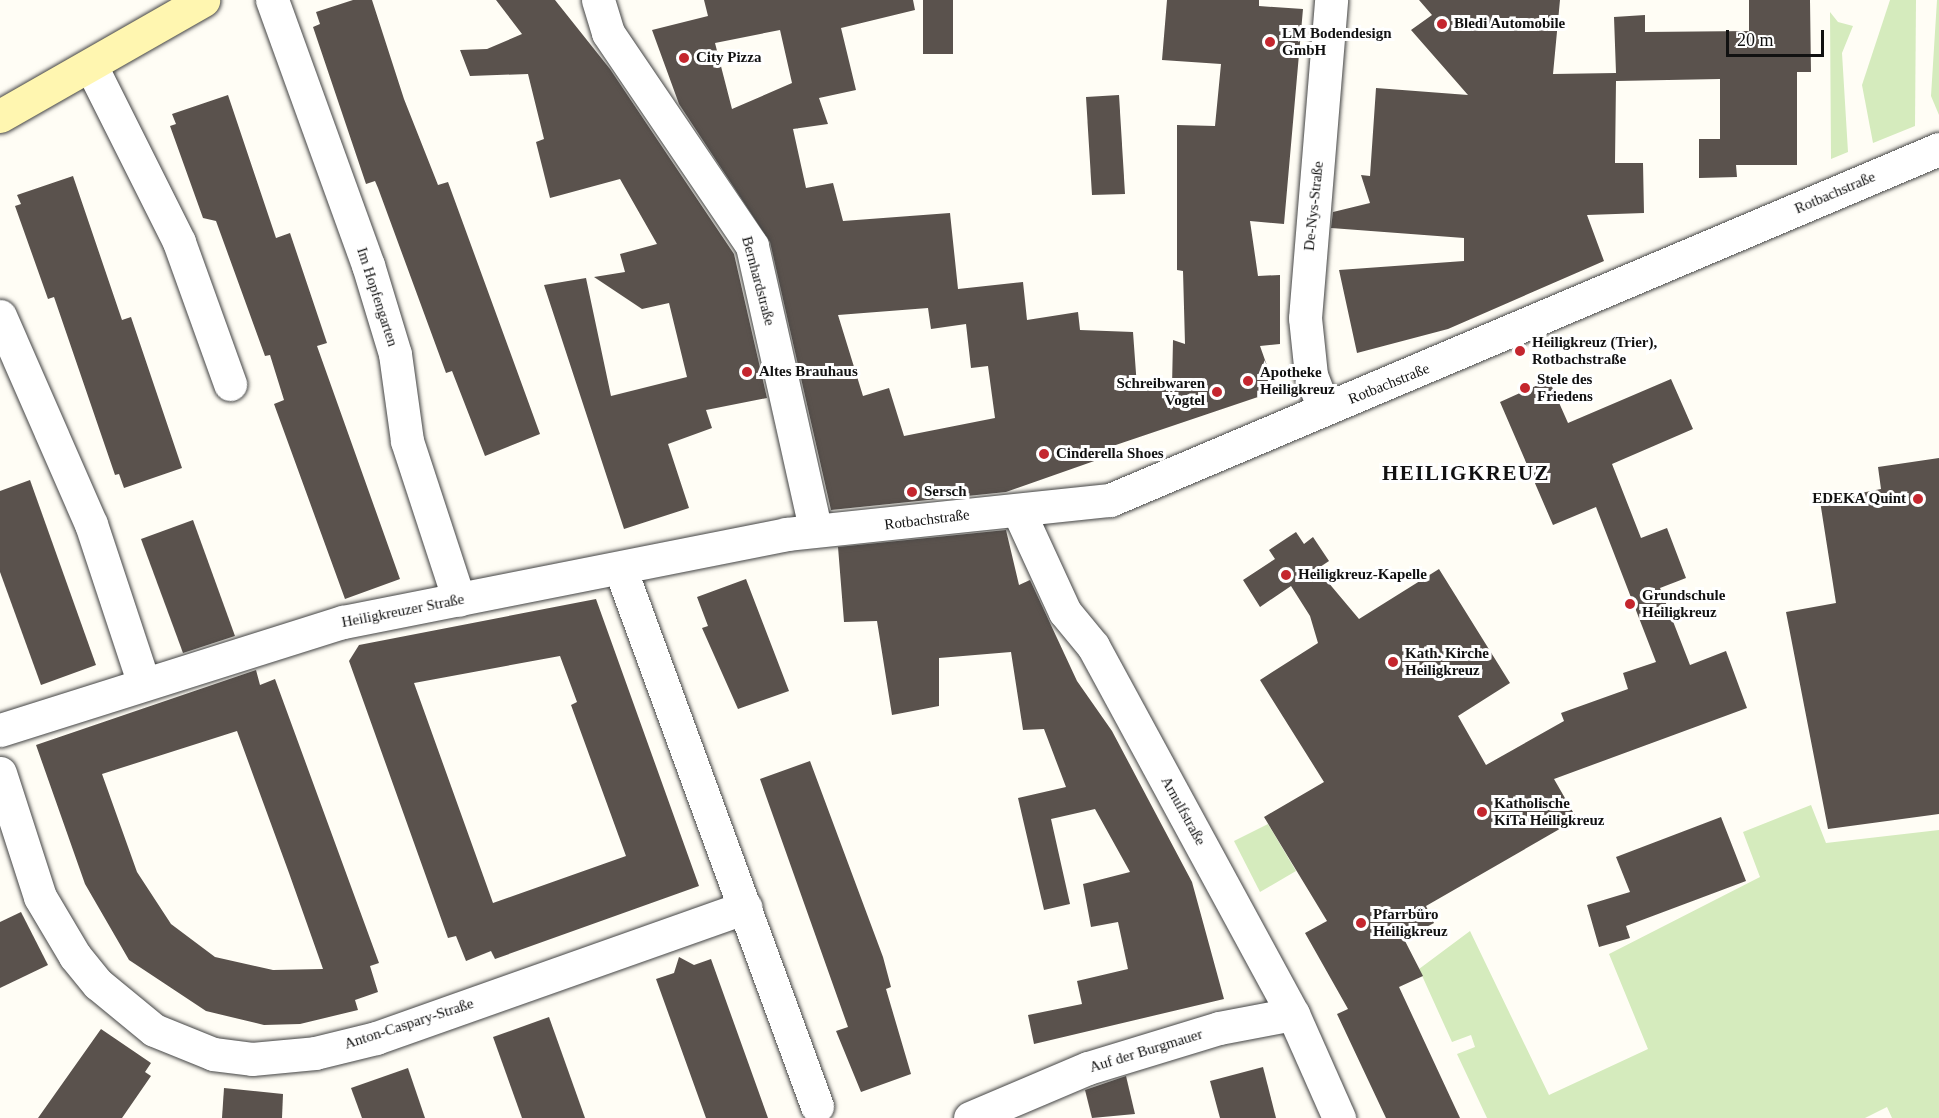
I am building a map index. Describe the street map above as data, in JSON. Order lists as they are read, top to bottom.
{
  "streets": {
    "street": [
      "Rotbachstraße",
      "De-Nys-Straße",
      "Bernhardstraße",
      "Im Hopfengarten",
      "Heiligkreuzer Straße",
      "Arnulfstraße",
      "Anton-Caspary-Straße",
      "Auf der Burgmauer"
    ]
  },
  "crossings": [
    ["Rotbachstraße", "De-Nys-Straße"],
    ["Rotbachstraße", "Bernhardstraße"],
    ["Rotbachstraße", "Heiligkreuzer Straße"],
    ["Rotbachstraße", "Arnulfstraße"],
    ["Bernhardstraße", "Heiligkreuzer Straße"],
    ["Im Hopfengarten", "Heiligkreuzer Straße"],
    ["Arnulfstraße", "Auf der Burgmauer"]
  ],
  "districts": ["HEILIGKREUZ"],
  "places": [
    "Bledi Automobile",
    "LM Bodendesign GmbH",
    "City Pizza",
    "Heiligkreuz (Trier), Rotbachstraße",
    "Altes Brauhaus",
    "Apotheke Heiligkreuz",
    "Stele des Friedens",
    "Schreibwaren Vogtel",
    "Cinderella Shoes",
    "Sersch",
    "EDEKA Quint",
    "Heiligkreuz-Kapelle",
    "Grundschule Heiligkreuz",
    "Kath. Kirche Heiligkreuz",
    "Katholische KiTa Heiligkreuz",
    "Pfarrbüro Heiligkreuz"
  ],
  "scale_bar": "20 m"
}
